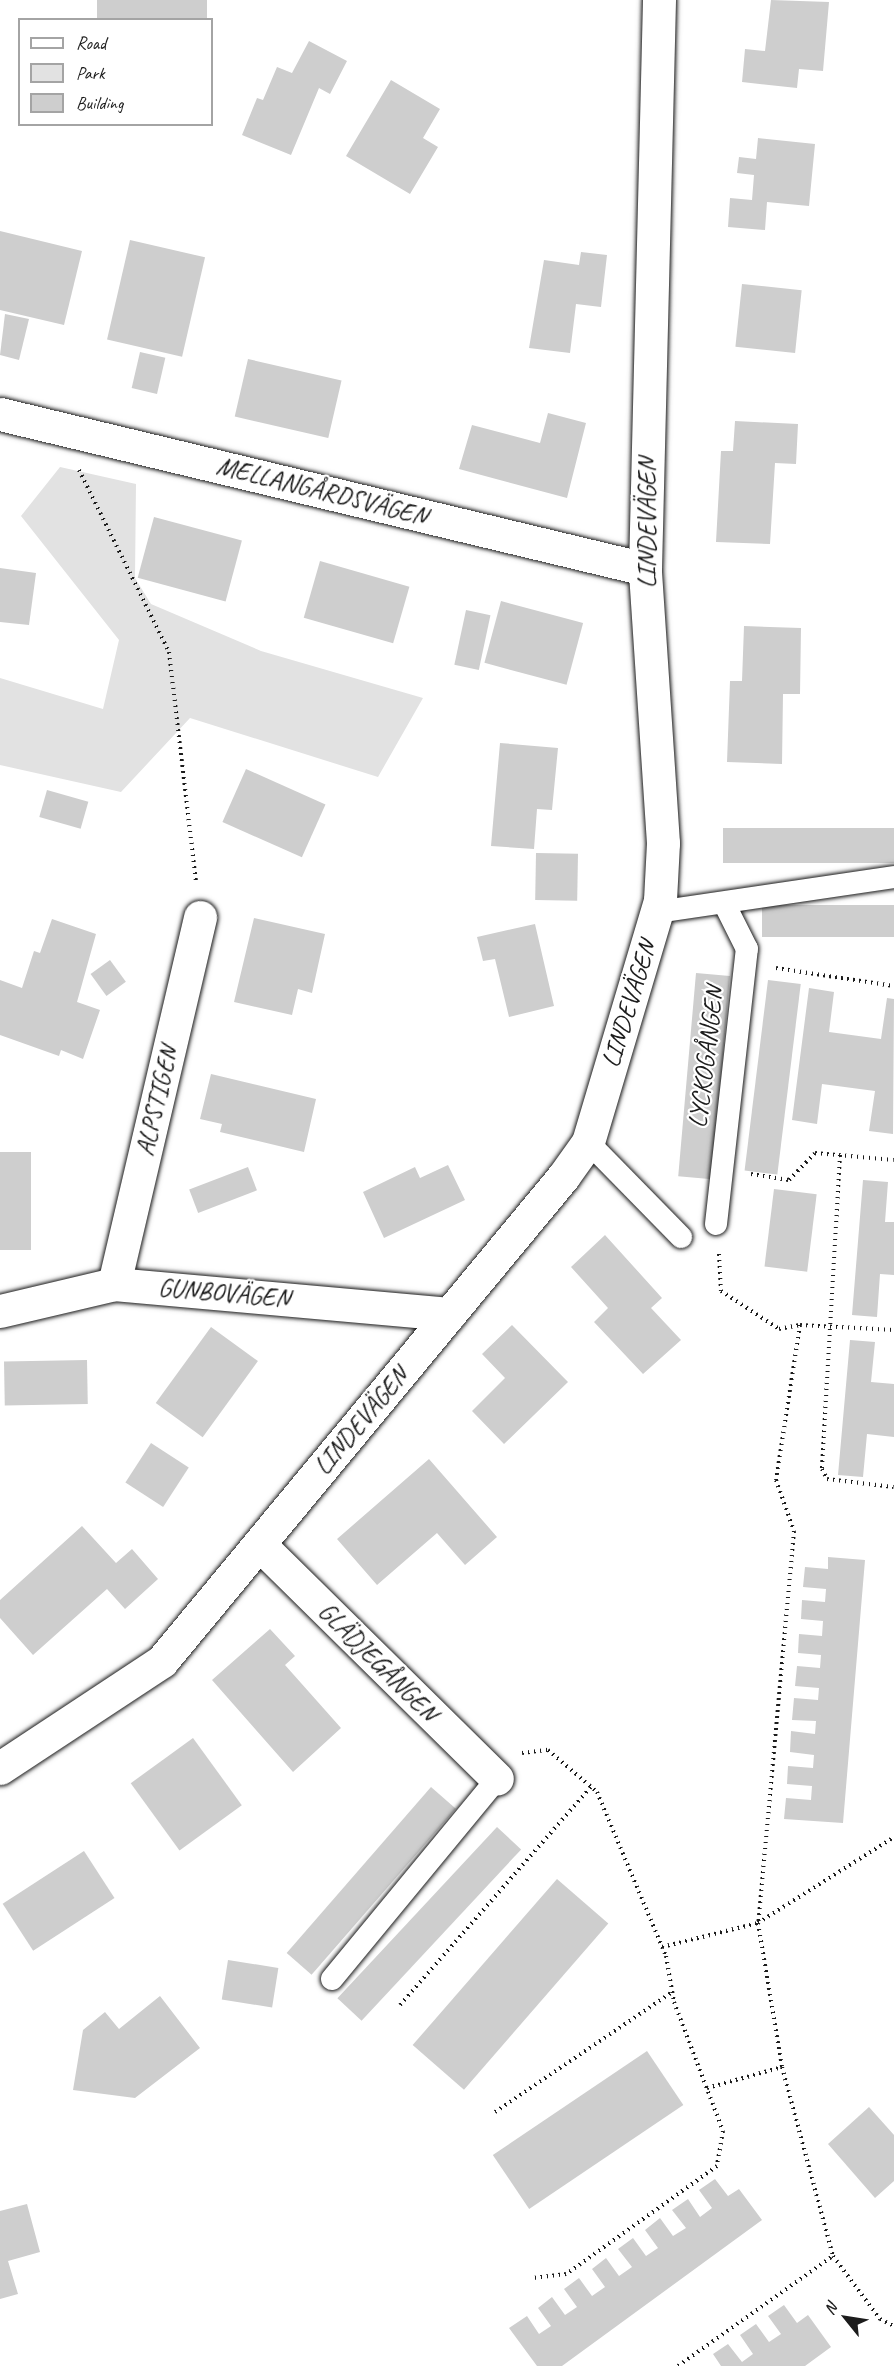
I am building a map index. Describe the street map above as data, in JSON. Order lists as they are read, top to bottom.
{
  "streets": {
    "street": [
      "MELLANGÅRDSVÄGEN",
      "LINDEVÄGEN",
      "ALPSTIGEN",
      "GUNBOVÄGEN",
      "GLÄDJEGÅNGEN"
    ],
    "lane": ["LYCKOGÅNGEN"]
  },
  "crossings": [
    ["MELLANGÅRDSVÄGEN", "LINDEVÄGEN"],
    ["LINDEVÄGEN", "GUNBOVÄGEN"],
    ["LINDEVÄGEN", "GLÄDJEGÅNGEN"],
    ["ALPSTIGEN", "GUNBOVÄGEN"]
  ],
  "legend": ["Road", "Park", "Building"],
  "north": "top left"
}
